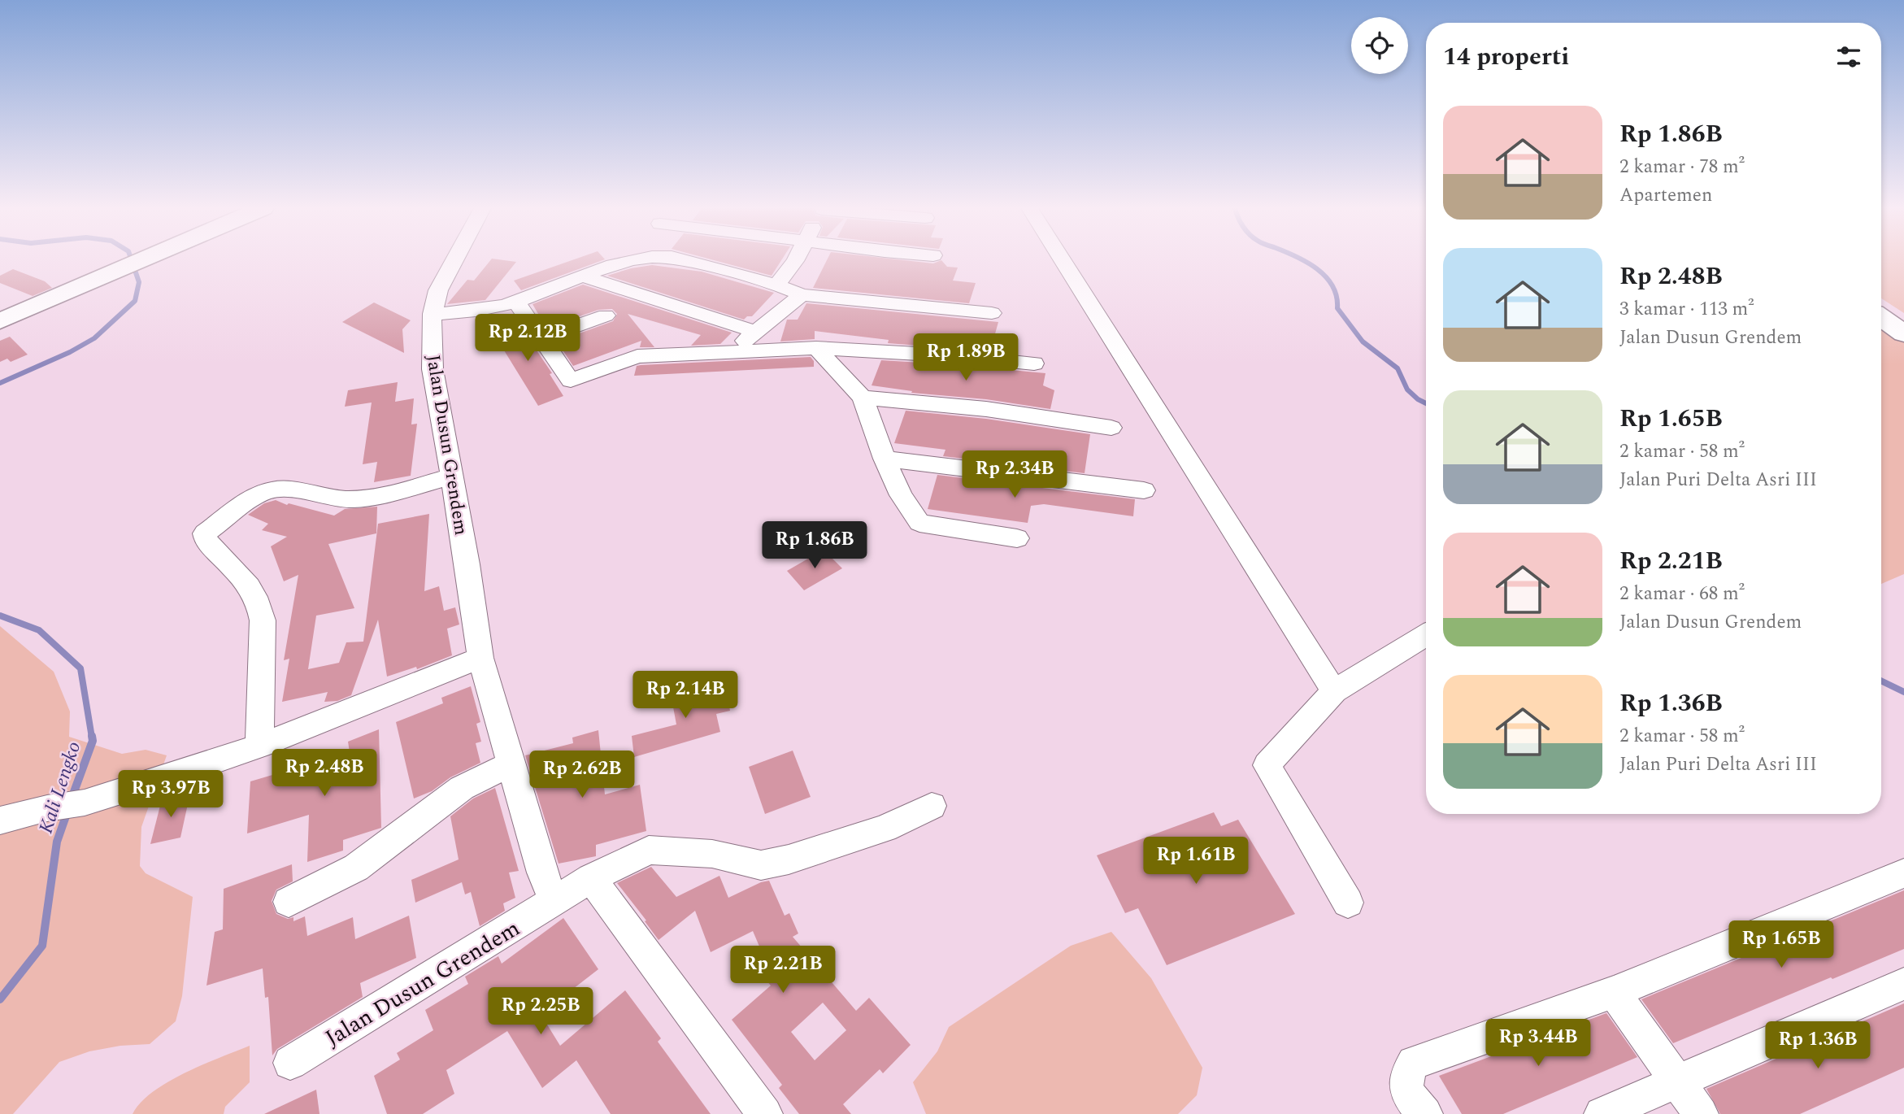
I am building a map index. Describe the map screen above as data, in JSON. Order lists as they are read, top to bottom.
{
  "streets": {
    "street": ["Jalan Dusun Grendem"]
  },
  "water": ["Kali Lengko"],
  "page": {
    "heading": "14 properti",
    "list": [
      {
        "name": "Rp 1.86B",
        "note": "2 kamar · 78 m² · Apartemen"
      },
      {
        "name": "Rp 2.48B",
        "note": "3 kamar · 113 m² · Jalan Dusun Grendem"
      },
      {
        "name": "Rp 1.65B",
        "note": "2 kamar · 58 m² · Jalan Puri Delta Asri III"
      },
      {
        "name": "Rp 2.21B",
        "note": "2 kamar · 68 m² · Jalan Dusun Grendem"
      },
      {
        "name": "Rp 1.36B",
        "note": "2 kamar · 58 m² · Jalan Puri Delta Asri III"
      }
    ],
    "price": [
      "Rp 2.12B",
      "Rp 1.89B",
      "Rp 2.34B",
      "Rp 1.86B",
      "Rp 2.14B",
      "Rp 2.48B",
      "Rp 2.62B",
      "Rp 3.97B",
      "Rp 1.61B",
      "Rp 1.65B",
      "Rp 2.21B",
      "Rp 2.25B",
      "Rp 3.44B",
      "Rp 1.36B"
    ]
  }
}
